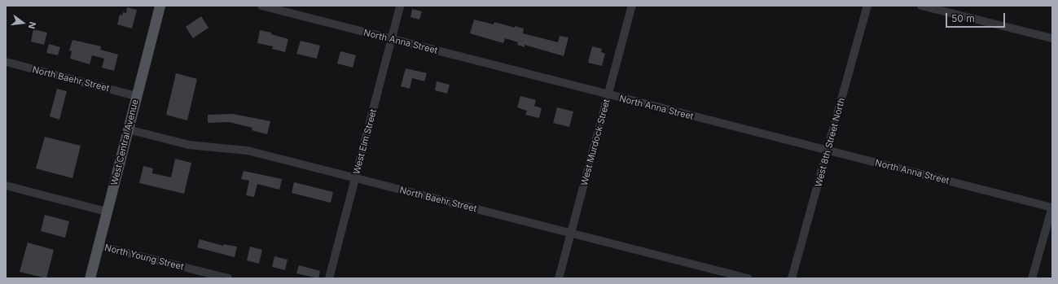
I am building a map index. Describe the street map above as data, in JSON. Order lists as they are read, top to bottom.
{
  "streets": {
    "main road": ["West Central Avenue"],
    "street": [
      "North Anna Street",
      "North Baehr Street",
      "West Elm Street",
      "West Murdock Street",
      "West 8th Street North",
      "North Young Street"
    ]
  },
  "crossings": [
    ["North Anna Street", "West Elm Street"],
    ["North Anna Street", "West Murdock Street"],
    ["North Anna Street", "West 8th Street North"],
    ["North Baehr Street", "West Elm Street"],
    ["North Baehr Street", "West Central Avenue"],
    ["North Baehr Street", "West Murdock Street"],
    ["West Central Avenue", "North Young Street"]
  ],
  "scale_bar": "50 m",
  "north": "right"
}
